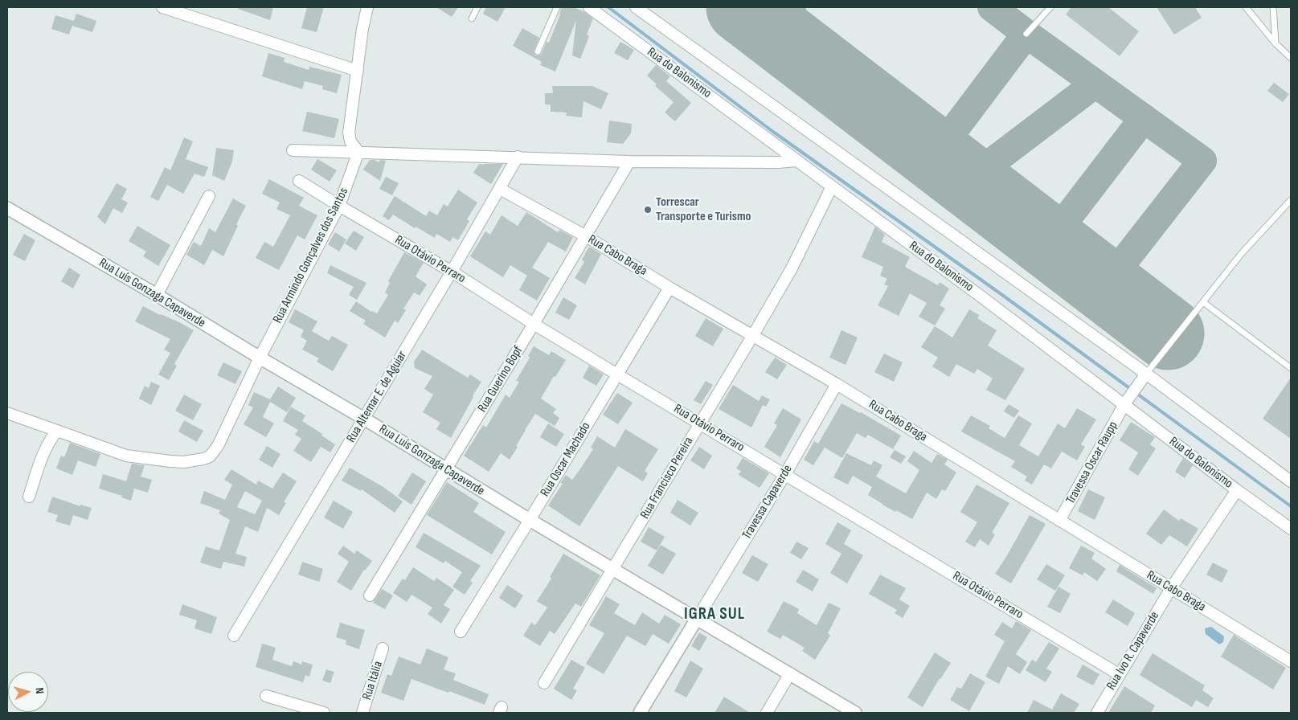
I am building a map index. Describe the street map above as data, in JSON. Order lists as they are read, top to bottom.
{
  "streets": {
    "street": [
      "Rua do Balonismo",
      "Rua Armindo Gonçalves dos Santos",
      "Rua Cabo Braga",
      "Rua Otávio Perraro",
      "Rua Luís Gonzaga Capaverde",
      "Rua Guerino Bopf",
      "Rua Altemar E. de Aguiar",
      "Rua Oscar Machado",
      "Travessa Oscar Raupp",
      "Rua Francisco Pereira",
      "Travessa Capaverde",
      "Rua Ivo R. Capaverde",
      "Rua Itália"
    ]
  },
  "crossings": [
    ["Rua do Balonismo", "Travessa Oscar Raupp"],
    ["Rua do Balonismo", "Rua Francisco Pereira"],
    ["Rua Armindo Gonçalves dos Santos", "Rua Otávio Perraro"],
    ["Rua Armindo Gonçalves dos Santos", "Rua Luís Gonzaga Capaverde"],
    ["Rua Cabo Braga", "Rua Guerino Bopf"],
    ["Rua Cabo Braga", "Rua Altemar E. de Aguiar"],
    ["Rua Cabo Braga", "Rua Oscar Machado"],
    ["Rua Cabo Braga", "Travessa Oscar Raupp"],
    ["Rua Cabo Braga", "Rua Francisco Pereira"],
    ["Rua Cabo Braga", "Travessa Capaverde"],
    ["Rua Cabo Braga", "Rua Ivo R. Capaverde"],
    ["Rua Otávio Perraro", "Rua Guerino Bopf"],
    ["Rua Otávio Perraro", "Rua Altemar E. de Aguiar"],
    ["Rua Otávio Perraro", "Rua Oscar Machado"],
    ["Rua Otávio Perraro", "Rua Francisco Pereira"],
    ["Rua Otávio Perraro", "Travessa Capaverde"],
    ["Rua Otávio Perraro", "Rua Ivo R. Capaverde"],
    ["Rua Luís Gonzaga Capaverde", "Rua Guerino Bopf"],
    ["Rua Luís Gonzaga Capaverde", "Rua Altemar E. de Aguiar"],
    ["Rua Luís Gonzaga Capaverde", "Rua Oscar Machado"],
    ["Rua Luís Gonzaga Capaverde", "Rua Francisco Pereira"],
    ["Rua Luís Gonzaga Capaverde", "Travessa Capaverde"]
  ],
  "districts": ["IGRA SUL"],
  "places": ["Torrescar Transporte e Turismo"],
  "north": "right"
}
